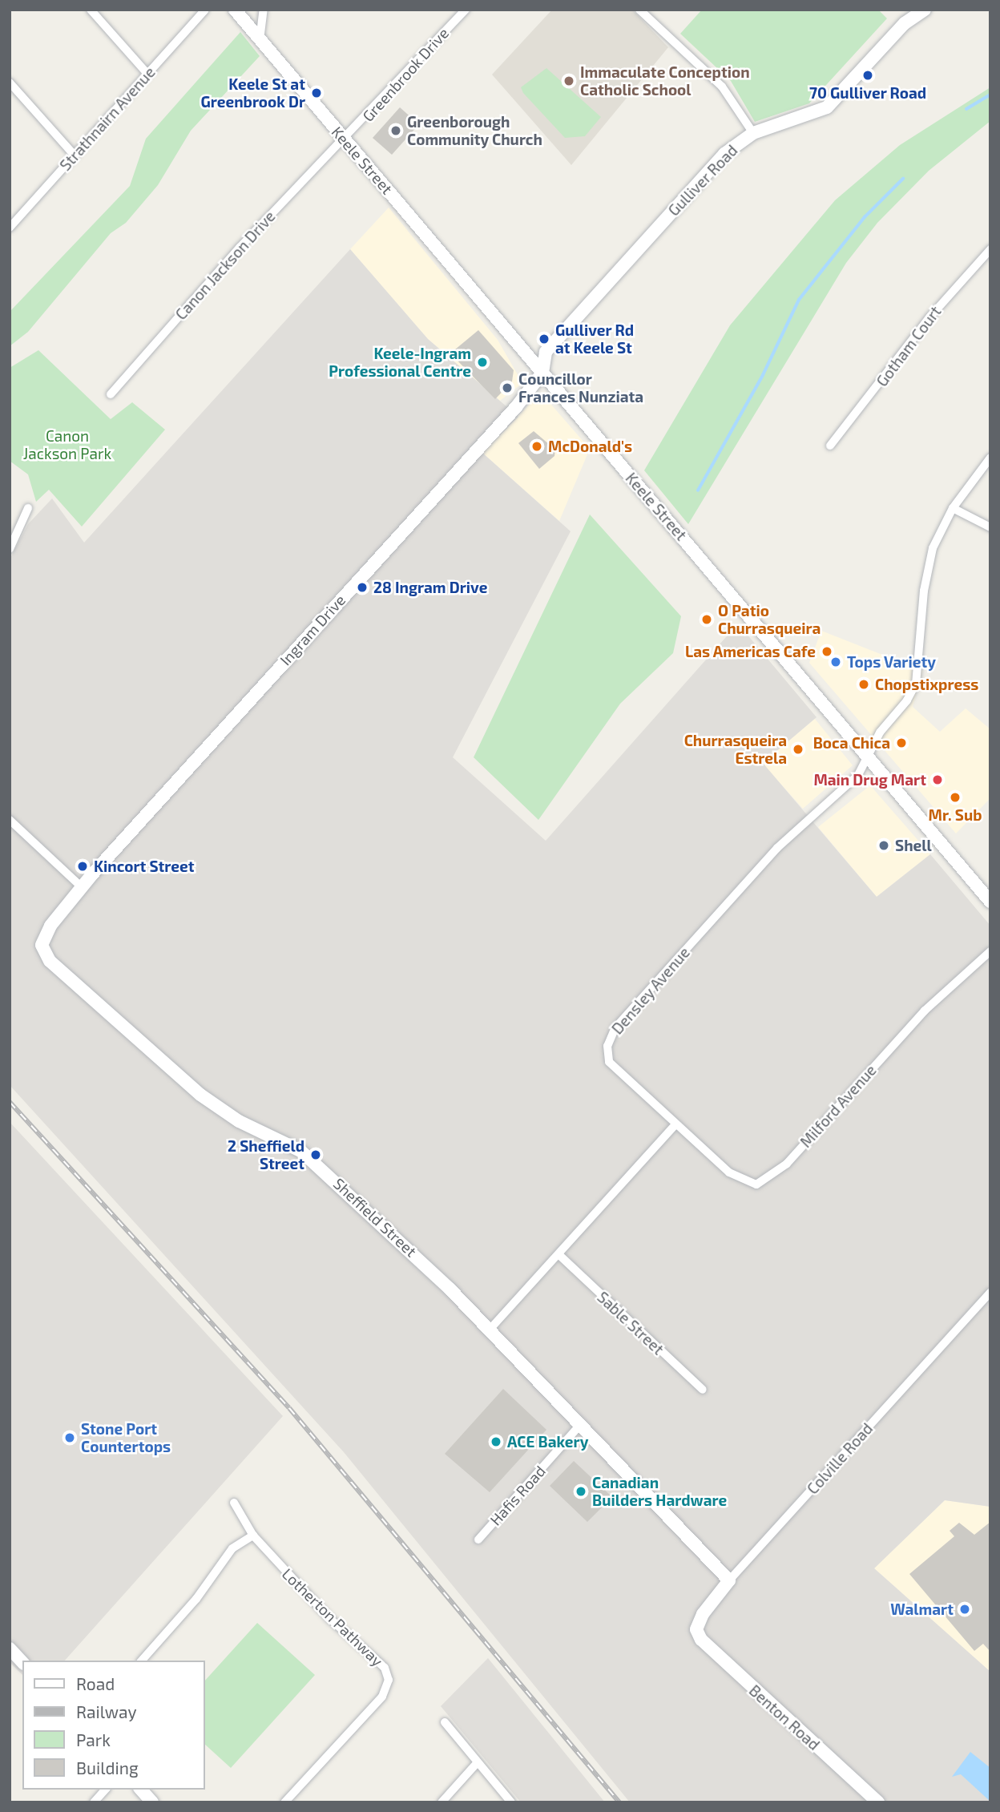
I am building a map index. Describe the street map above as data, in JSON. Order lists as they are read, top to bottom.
{
  "streets": {
    "street": [
      "Greenbrook Drive",
      "Strathnairn Avenue",
      "Keele Street",
      "Gulliver Road",
      "Canon Jackson Drive",
      "Gotham Court",
      "Ingram Drive",
      "Densley Avenue",
      "Milford Avenue",
      "Sheffield Street",
      "Sable Street",
      "Colville Road",
      "Hafis Road",
      "Lotherton Pathway",
      "Benton Road"
    ]
  },
  "crossings": [
    ["Greenbrook Drive", "Keele Street"],
    ["Greenbrook Drive", "Canon Jackson Drive"],
    ["Keele Street", "Gulliver Road"],
    ["Keele Street", "Canon Jackson Drive"],
    ["Keele Street", "Ingram Drive"],
    ["Keele Street", "Densley Avenue"],
    ["Gulliver Road", "Ingram Drive"],
    ["Ingram Drive", "Sheffield Street"],
    ["Densley Avenue", "Milford Avenue"],
    ["Sheffield Street", "Colville Road"],
    ["Sheffield Street", "Hafis Road"],
    ["Colville Road", "Benton Road"]
  ],
  "parks": ["Canon Jackson Park"],
  "places": [
    "70 Gulliver Road",
    "Immaculate Conception Catholic School",
    "Keele St at Greenbrook Dr",
    "Greenborough Community Church",
    "Gulliver Rd at Keele St",
    "Keele-Ingram Professional Centre",
    "Councillor Frances Nunziata",
    "McDonald's",
    "28 Ingram Drive",
    "O Patio Churrasqueira",
    "Las Americas Cafe",
    "Tops Variety",
    "Chopstixpress",
    "Boca Chica",
    "Churrasqueira Estrela",
    "Main Drug Mart",
    "Mr. Sub",
    "Shell",
    "Kincort Street",
    "2 Sheffield Street",
    "Stone Port Countertops",
    "ACE Bakery",
    "Canadian Builders Hardware",
    "Walmart"
  ],
  "legend": [
    "Road",
    "Railway",
    "Park",
    "Building"
  ]
}
